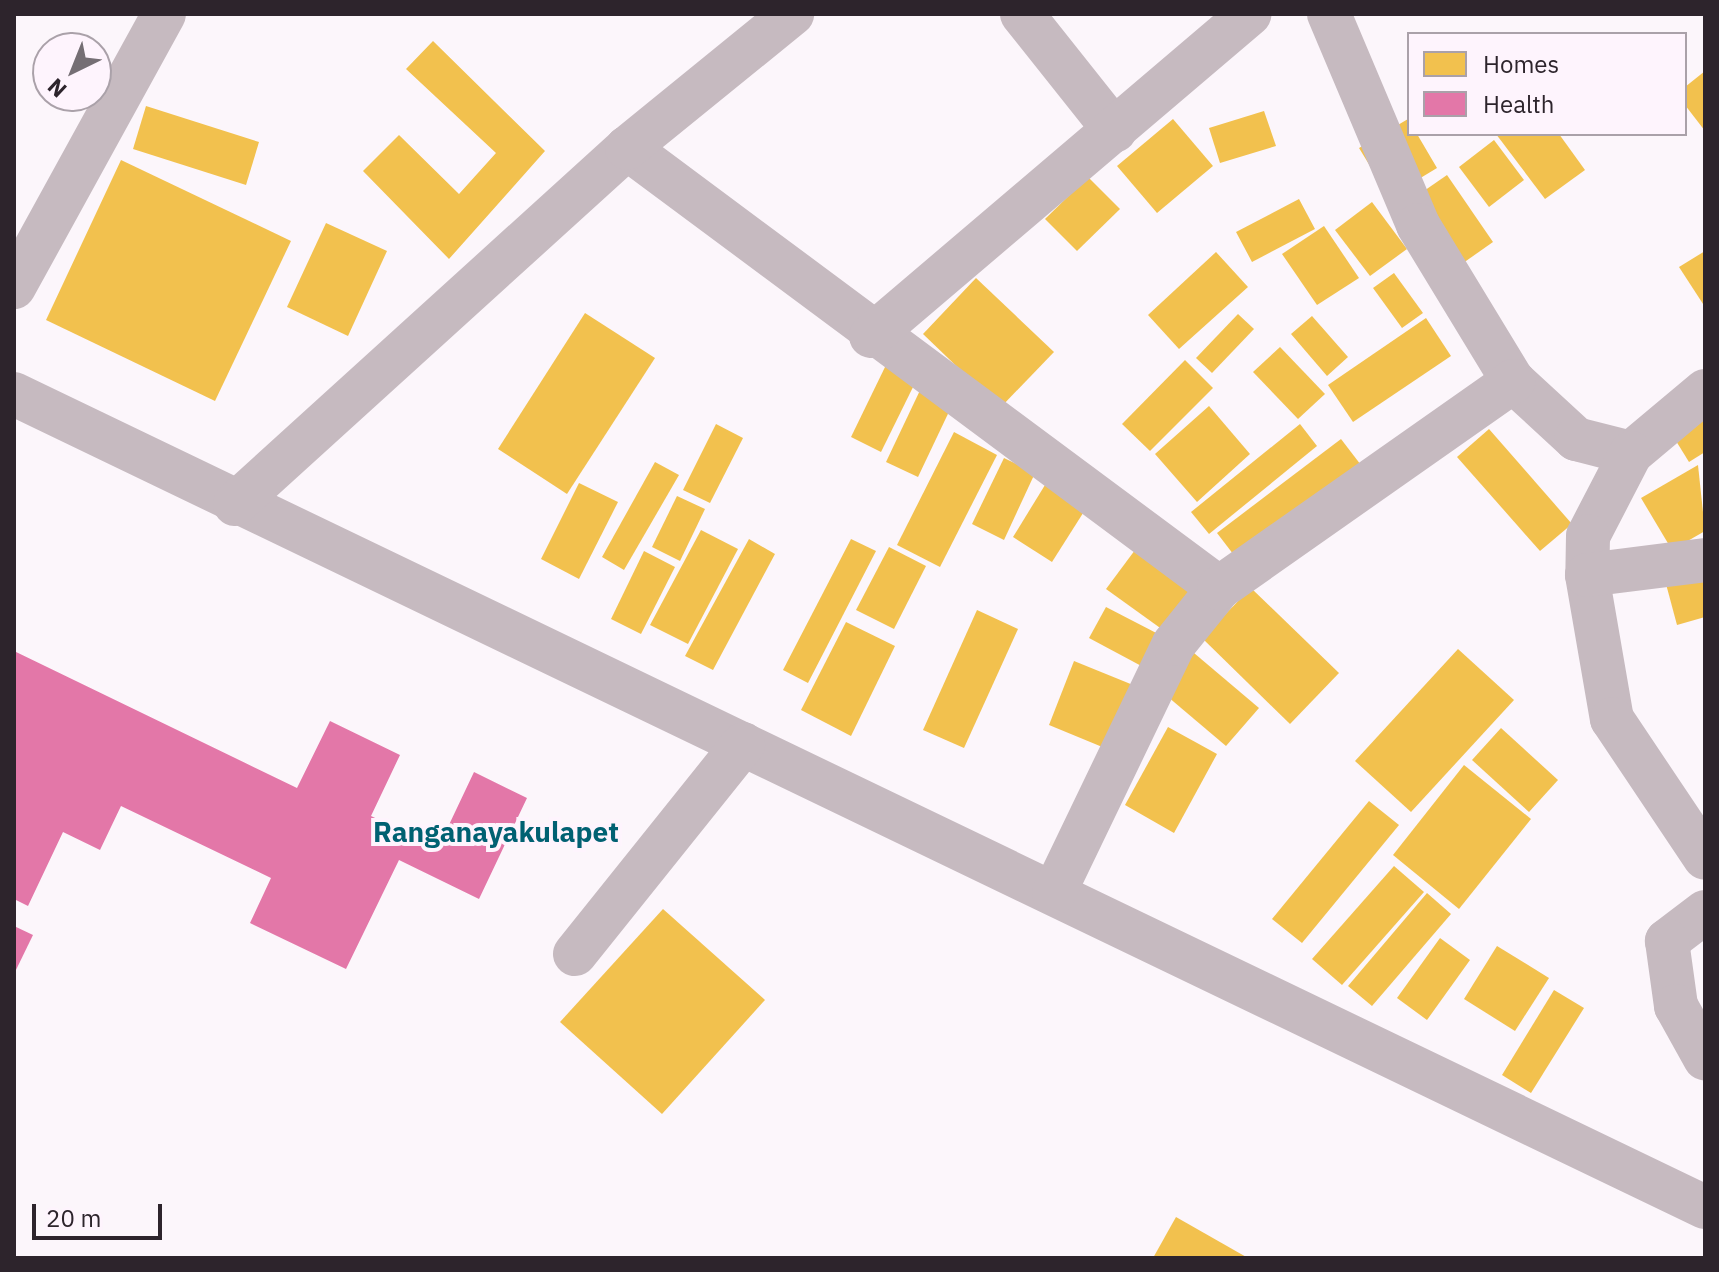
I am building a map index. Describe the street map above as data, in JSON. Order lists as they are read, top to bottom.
{
  "districts": ["Ranganayakulapet"],
  "legend": ["Homes", "Health"],
  "scale_bar": "20 m",
  "north": "bottom left"
}
